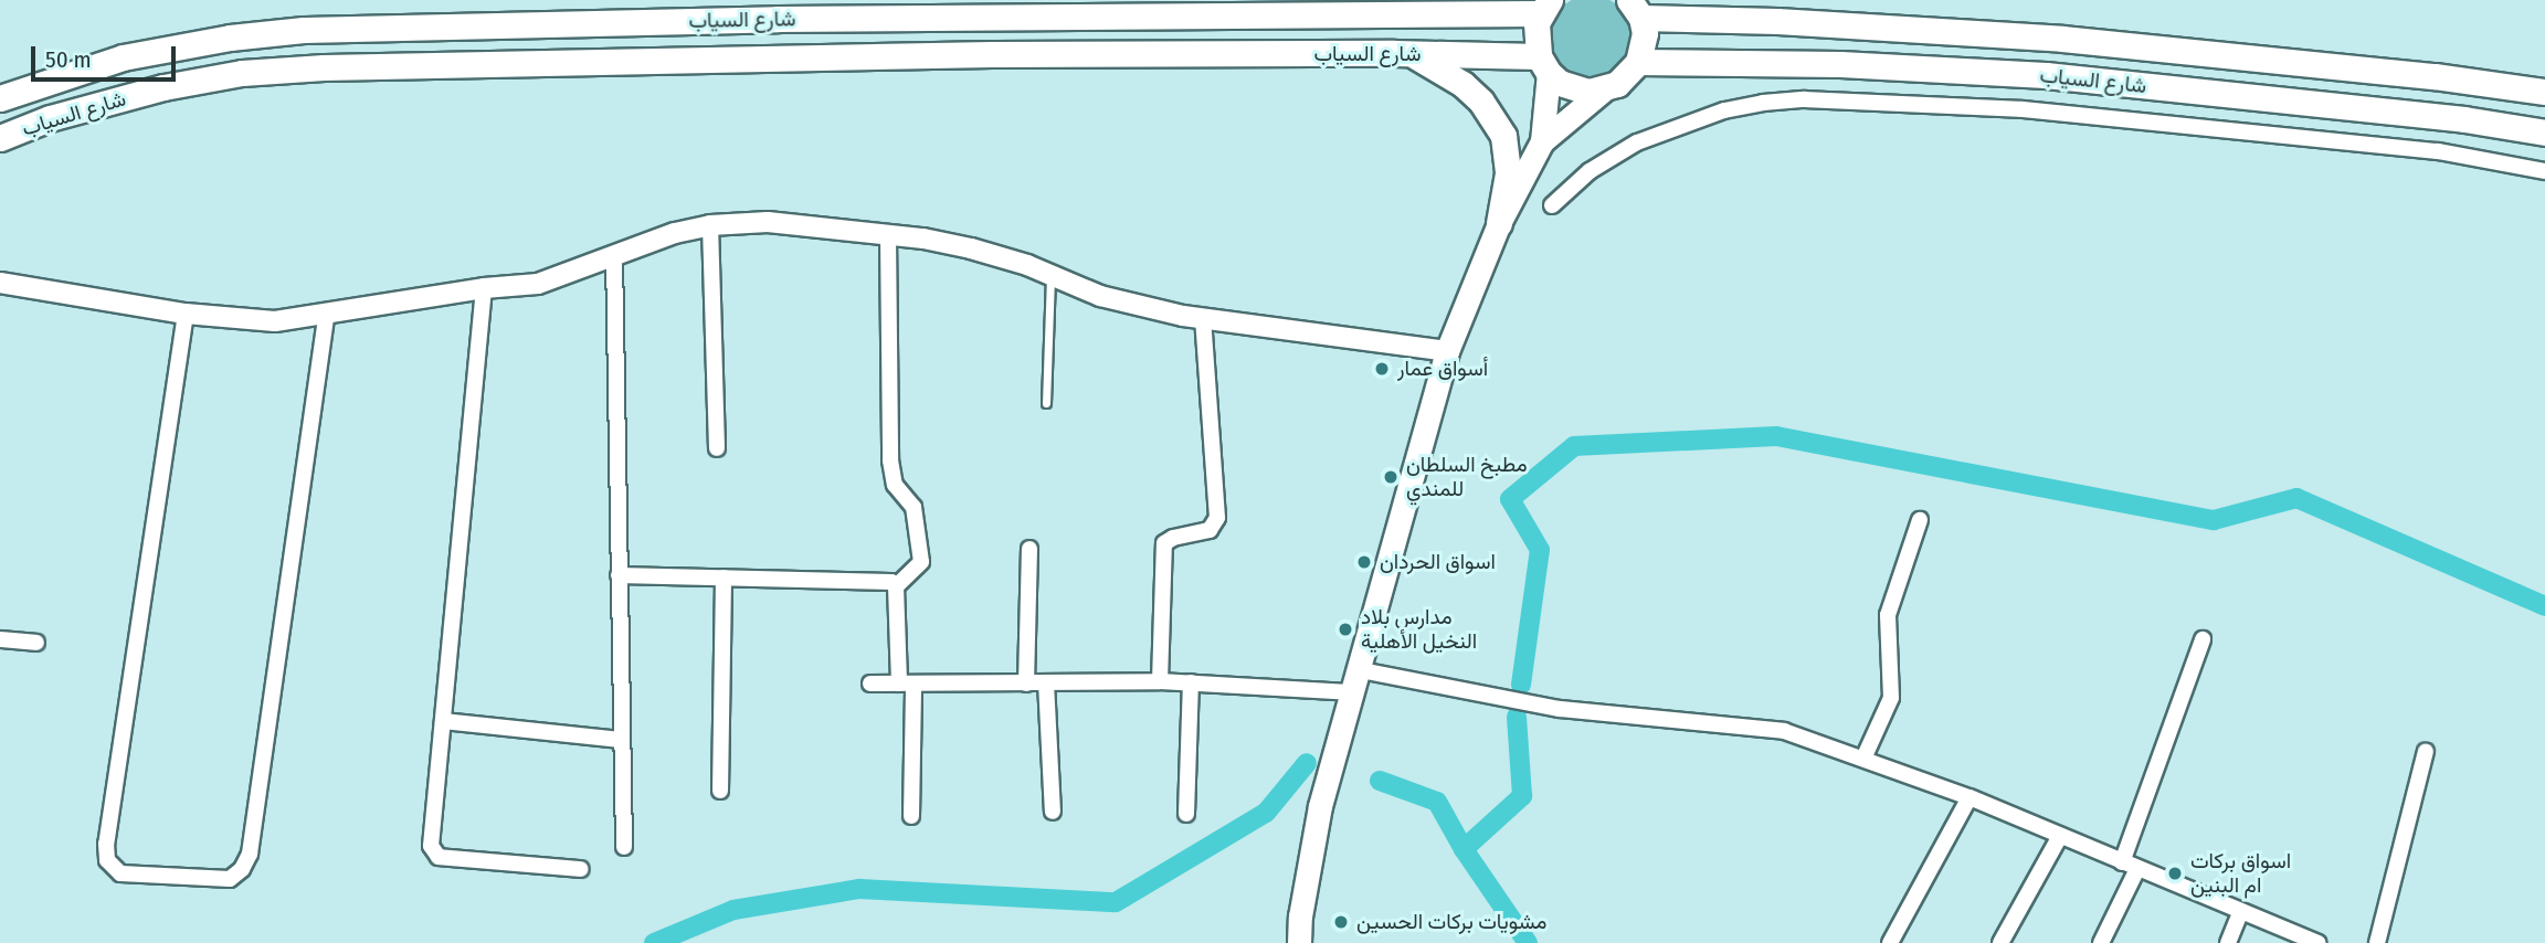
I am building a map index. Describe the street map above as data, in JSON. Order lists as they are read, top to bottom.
{
  "streets": {
    "main road": ["شارع السياب"]
  },
  "places": [
    "أسواق عمار",
    "مطبخ السلطان للمندي",
    "اسواق الحردان",
    "مدارس بلاد النخيل الأهلية",
    "اسواق بركات ام البنين",
    "مشويات بركات الحسين"
  ],
  "scale_bar": "50 m"
}
